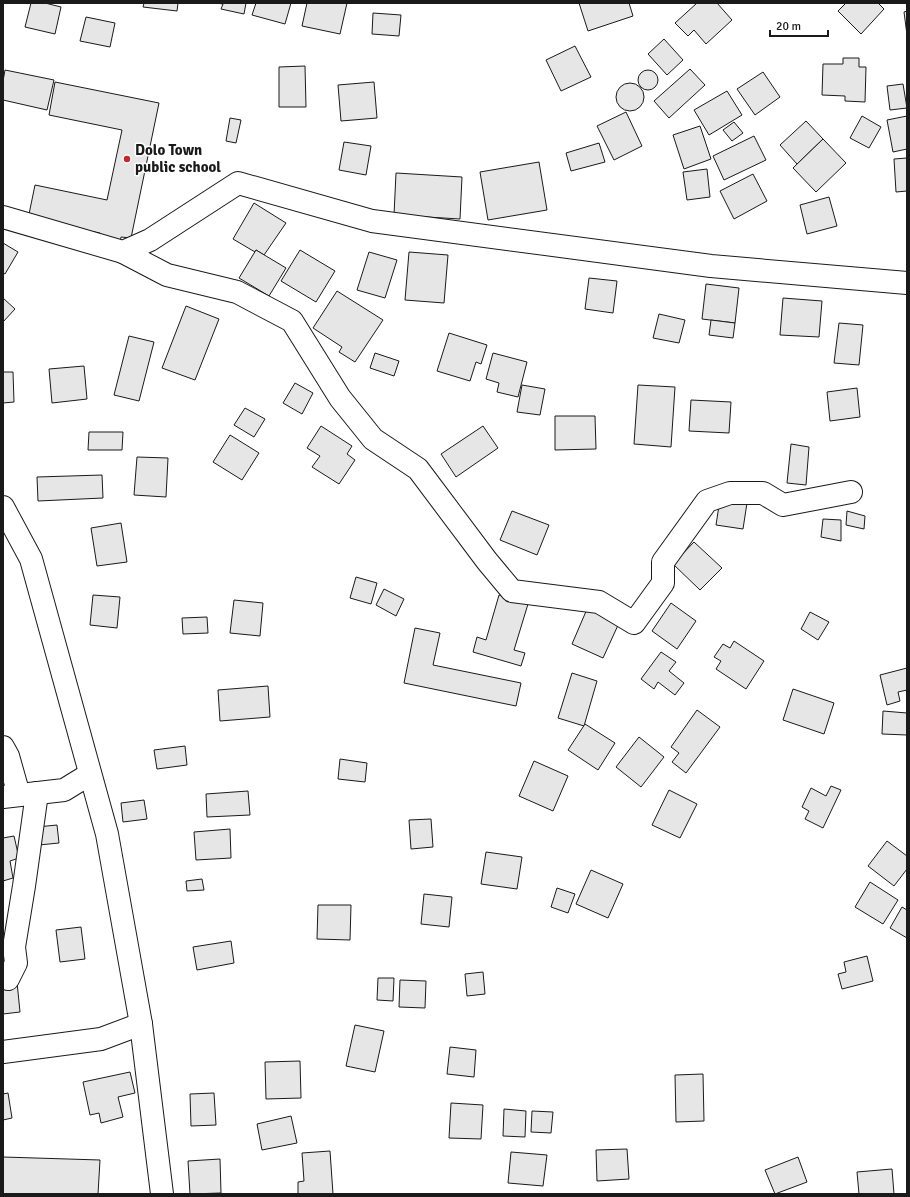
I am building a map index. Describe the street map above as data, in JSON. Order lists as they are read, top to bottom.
{
  "places": ["Dolo Town public school"],
  "scale_bar": "20 m"
}
